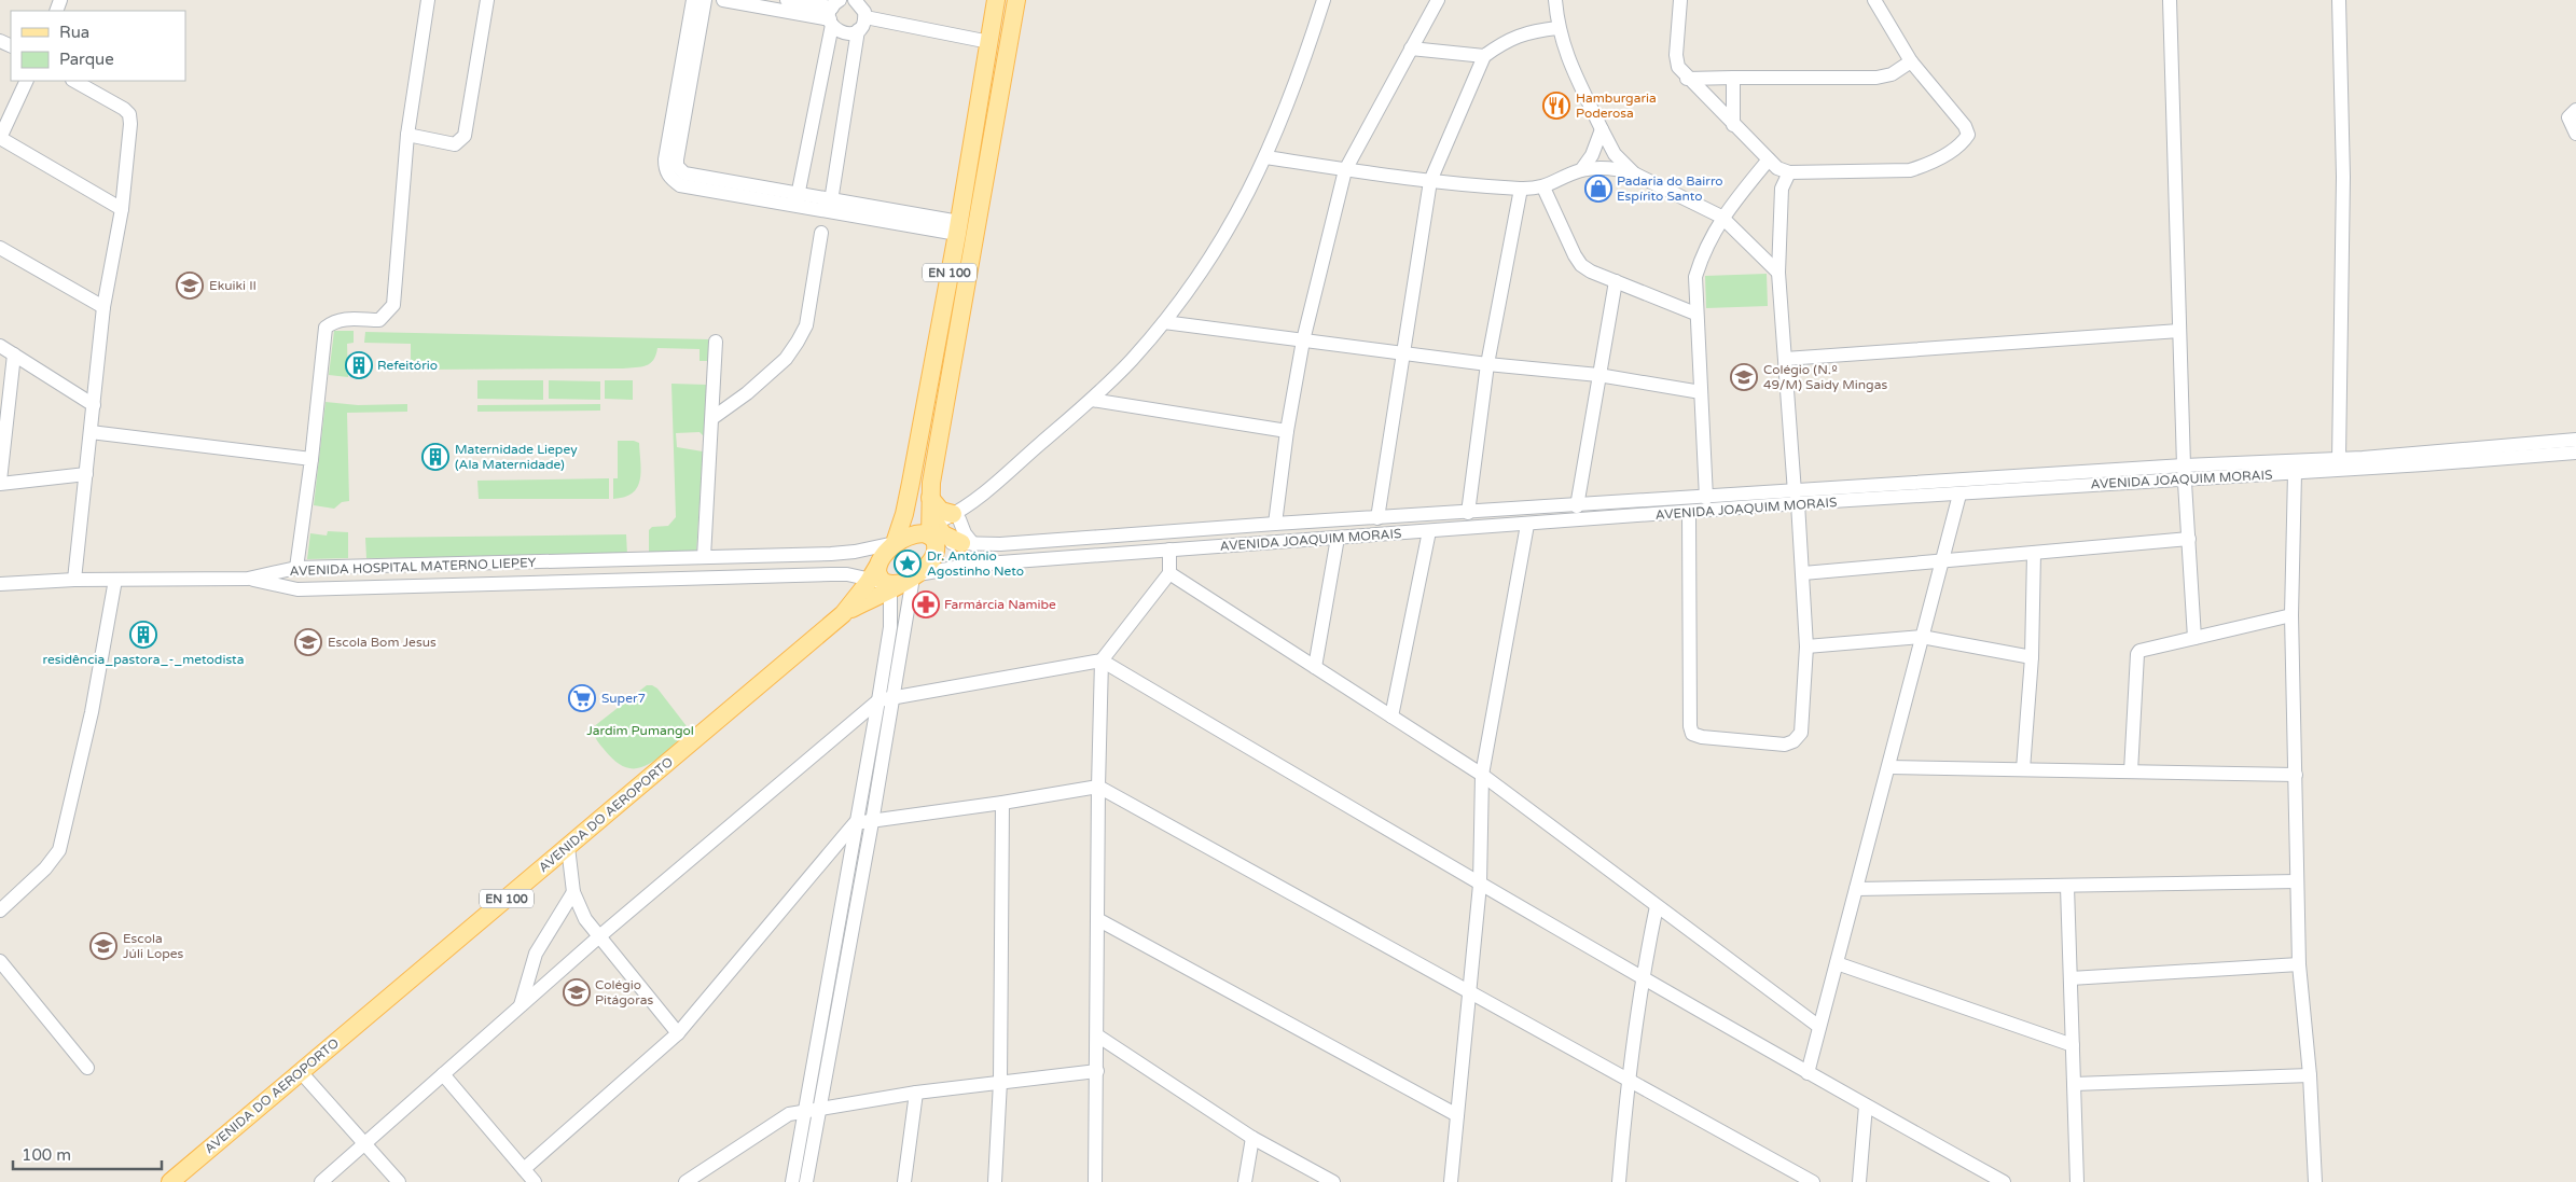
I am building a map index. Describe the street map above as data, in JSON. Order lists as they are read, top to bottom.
{
  "streets": {
    "main road": ["EN 100", "AVENIDA DO AEROPORTO"],
    "street": ["AVENIDA JOAQUIM MORAIS", "AVENIDA HOSPITAL MATERNO LIEPEY"]
  },
  "crossings": [
    ["EN 100", "AVENIDA JOAQUIM MORAIS"],
    ["EN 100", "AVENIDA HOSPITAL MATERNO LIEPEY"],
    ["EN 100", "AVENIDA DO AEROPORTO"],
    ["AVENIDA JOAQUIM MORAIS", "AVENIDA HOSPITAL MATERNO LIEPEY"],
    ["AVENIDA JOAQUIM MORAIS", "AVENIDA DO AEROPORTO"],
    ["AVENIDA HOSPITAL MATERNO LIEPEY", "AVENIDA DO AEROPORTO"]
  ],
  "parks": ["Jardim Pumangol"],
  "places": {
    "restaurant": ["Hamburgaria Poderosa"],
    "shop": ["Padaria do Bairro Espírito Santo"],
    "school or university": [
      "Ekuiki II",
      "Colégio (N.º 49/M) Saidy Mingas",
      "Escola Bom Jesus",
      "Escola Júli Lopes",
      "Colégio Pitágoras"
    ],
    "building": ["Refeitório", "Maternidade Liepey (Ala Maternidade)", "residência_pastora_-_metodista"],
    "place": ["Dr. António Agostinho Neto"],
    "pharmacy": ["Farmárcia Namibe"],
    "supermarket": ["Super7"]
  },
  "legend": ["Rua", "Parque"],
  "scale_bar": "100 m"
}
